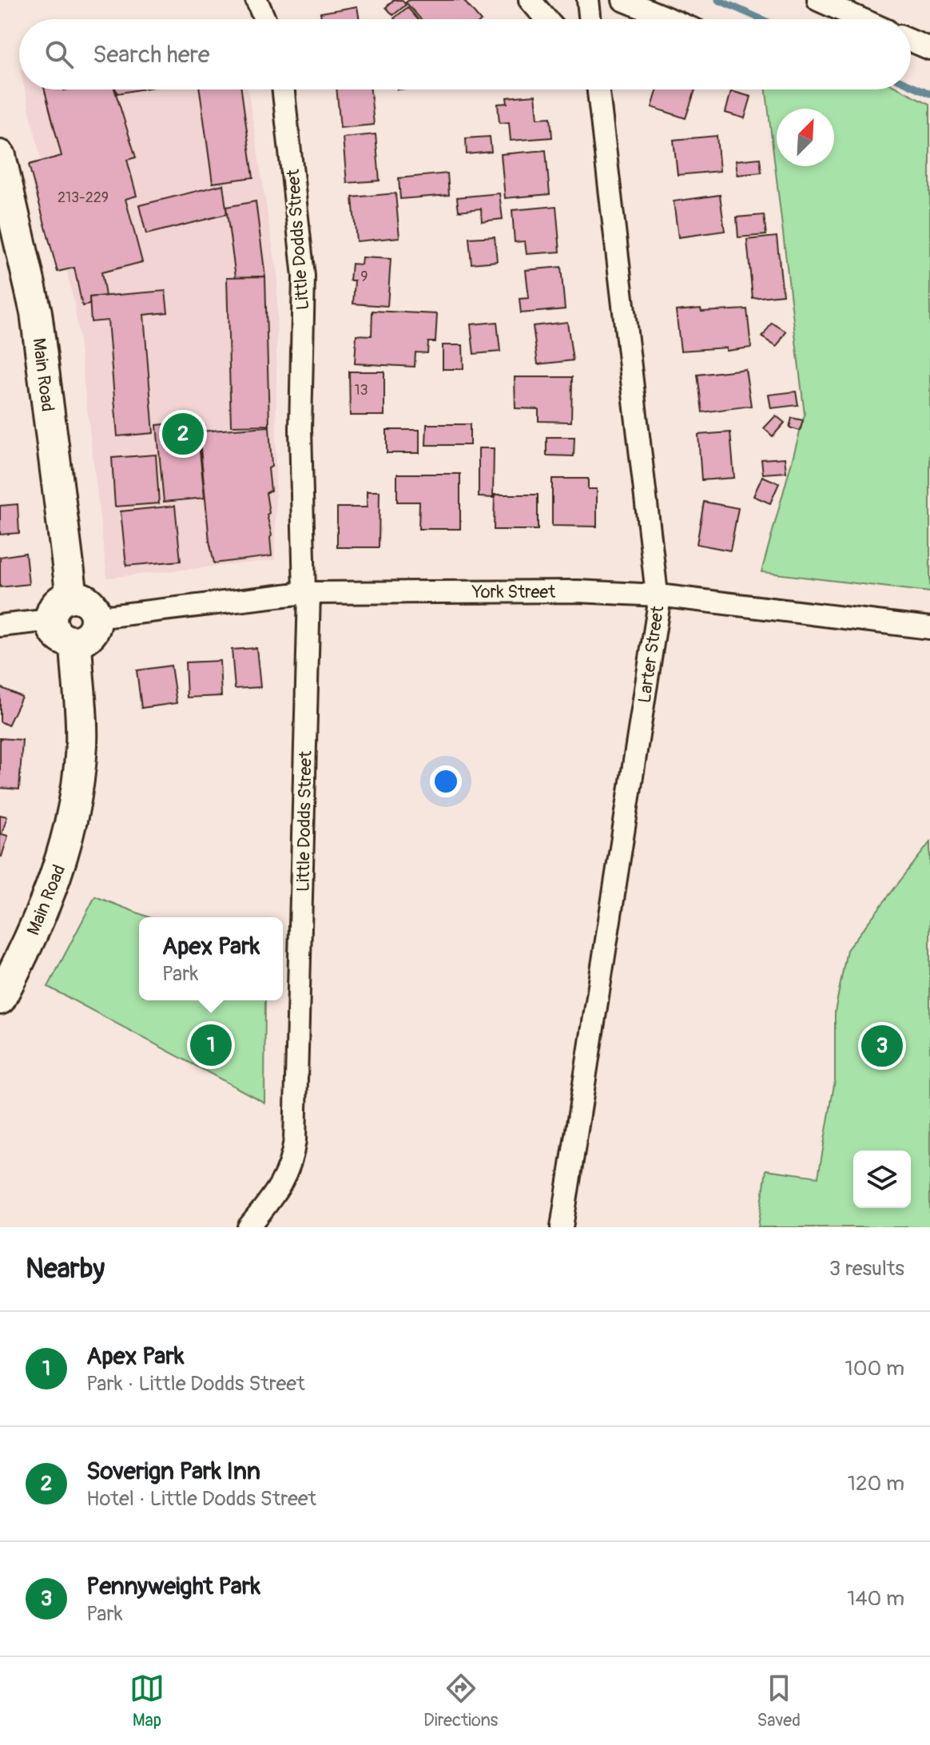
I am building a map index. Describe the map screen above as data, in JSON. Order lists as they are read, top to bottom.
{
  "streets": {
    "main road": ["Main Road"],
    "street": ["Little Dodds Street", "York Street", "Larter Street"]
  },
  "crossings": [
    ["Little Dodds Street", "York Street"],
    ["Main Road", "York Street"],
    ["York Street", "Larter Street"]
  ],
  "house_numbers": ["213-229", "9", "13"],
  "north": "top right",
  "page": {
    "search": "Search here",
    "pins": ["2", "1", "3"],
    "popup": ["Apex Park", "Park"],
    "heading": ["Nearby", "3 results"],
    "list": [
      {
        "mark": "1",
        "name": "Apex Park",
        "note": "Park · Little Dodds Street",
        "value": "100 m"
      },
      {
        "mark": "2",
        "name": "Soverign Park Inn",
        "note": "Hotel · Little Dodds Street",
        "value": "120 m"
      },
      {
        "mark": "3",
        "name": "Pennyweight Park",
        "note": "Park",
        "value": "140 m"
      }
    ],
    "nav": ["Map", "Directions", "Saved"]
  }
}
